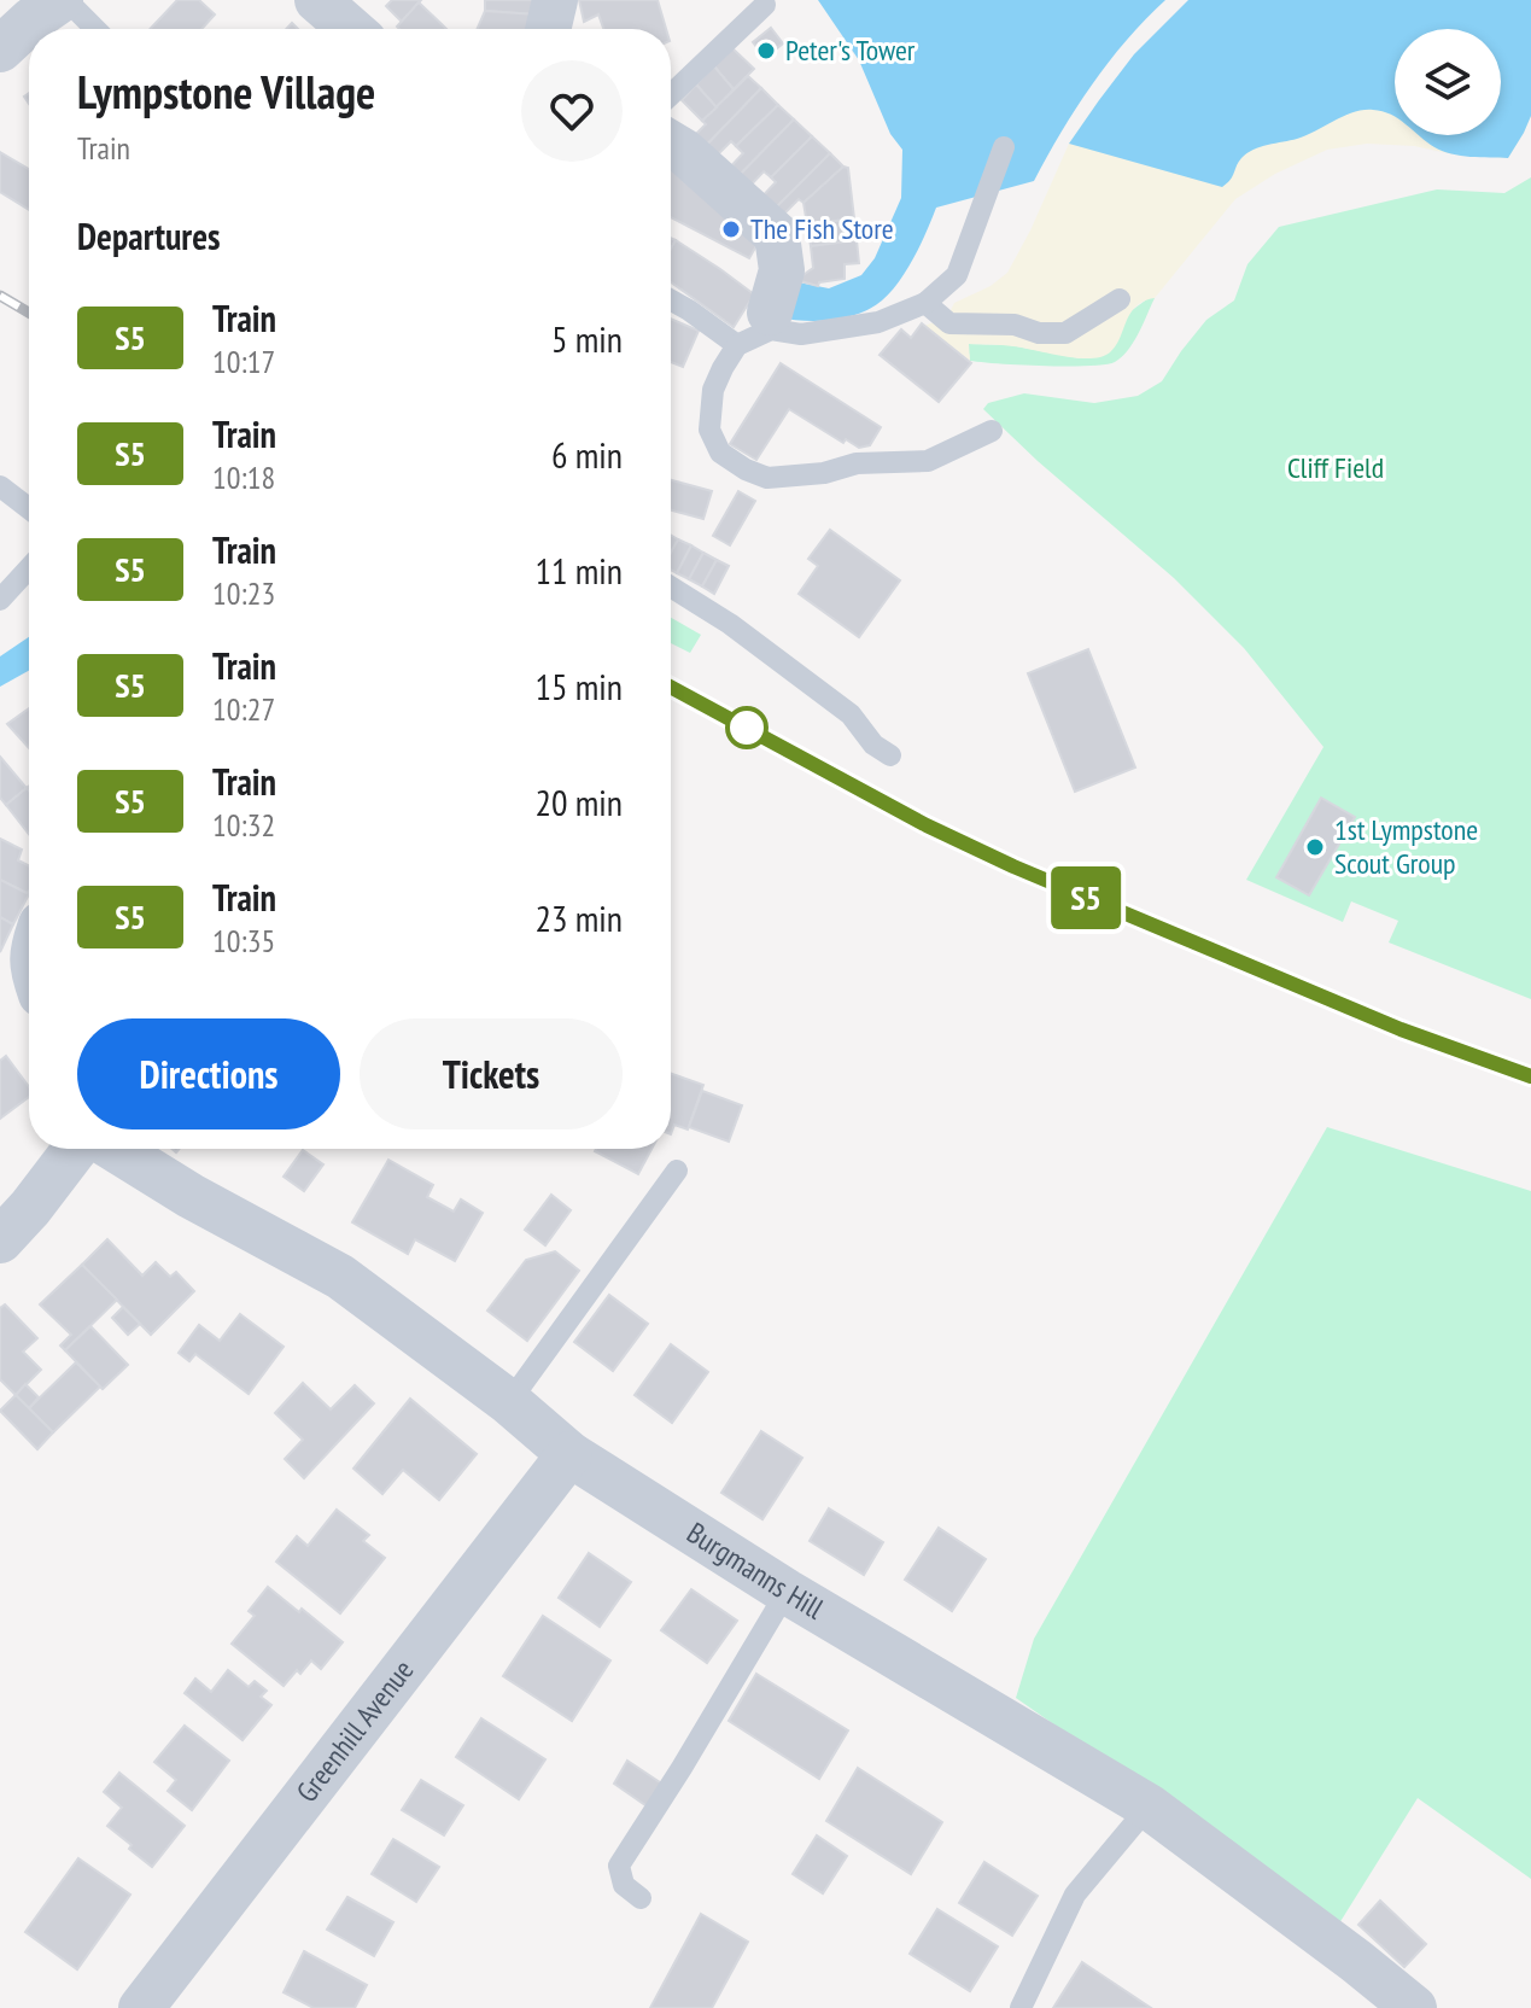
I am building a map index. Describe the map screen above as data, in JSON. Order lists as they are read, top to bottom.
{
  "streets": {
    "street": ["Burgmanns Hill", "Greenhill Avenue"]
  },
  "crossings": [
    ["Burgmanns Hill", "Greenhill Avenue"]
  ],
  "parks": ["Cliff Field"],
  "places": ["Peter's Tower", "The Fish Store", "1st Lympstone Scout Group"],
  "page": {
    "on_map": "S5",
    "heading": [
      ["Lympstone Village", "Train"],
      "Departures"
    ],
    "list": [
      {
        "mark": "S5",
        "name": "Train",
        "note": "10:17",
        "value": "5 min"
      },
      {
        "mark": "S5",
        "name": "Train",
        "note": "10:18",
        "value": "6 min"
      },
      {
        "mark": "S5",
        "name": "Train",
        "note": "10:23",
        "value": "11 min"
      },
      {
        "mark": "S5",
        "name": "Train",
        "note": "10:27",
        "value": "15 min"
      },
      {
        "mark": "S5",
        "name": "Train",
        "note": "10:32",
        "value": "20 min"
      },
      {
        "mark": "S5",
        "name": "Train",
        "note": "10:35",
        "value": "23 min"
      }
    ],
    "buttons": ["Directions", "Tickets"]
  }
}
